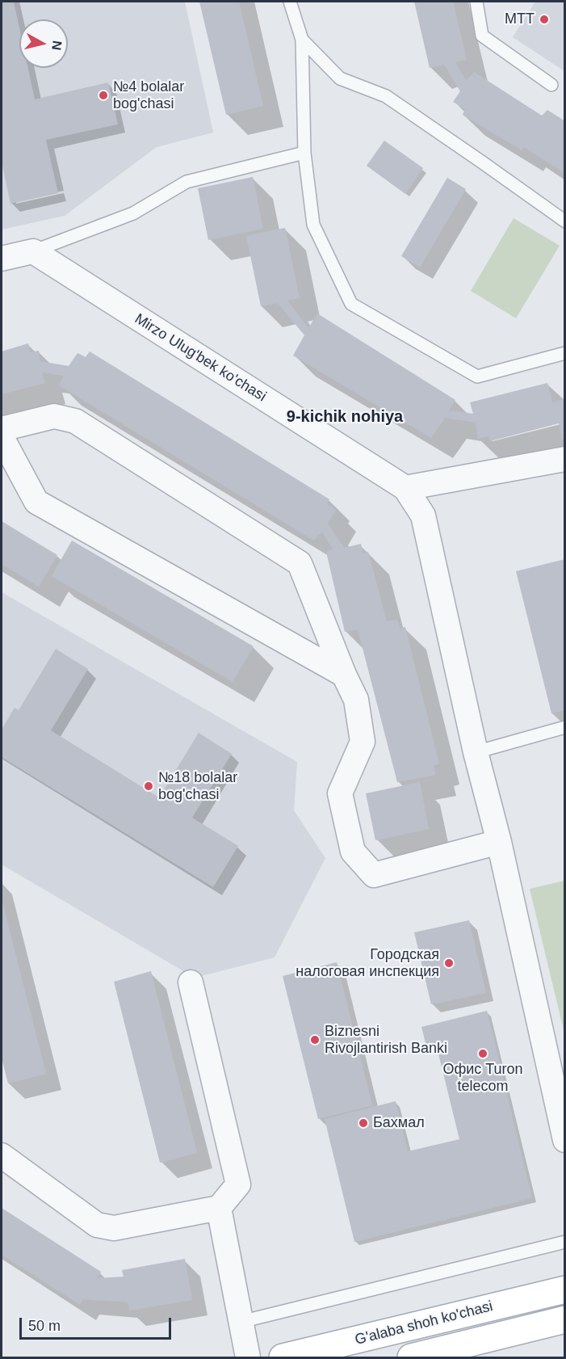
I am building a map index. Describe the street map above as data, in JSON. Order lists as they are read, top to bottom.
{
  "streets": {
    "main road": ["G'alaba shoh ko'chasi"],
    "street": ["Mirzo Ulug'bek ko'chasi"]
  },
  "districts": ["9-kichik nohiya"],
  "places": [
    "MTT",
    "№4 bolalar bog'chasi",
    "№18 bolalar bog'chasi",
    "Городская налоговая инспекция",
    "Biznesni Rivojlantirish Banki",
    "Офис Turon telecom",
    "Бахмал"
  ],
  "scale_bar": "50 m",
  "north": "right"
}
